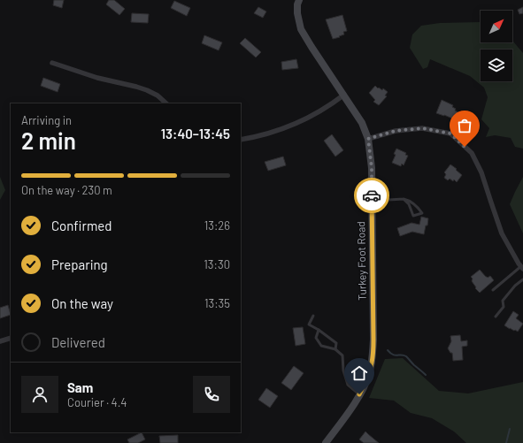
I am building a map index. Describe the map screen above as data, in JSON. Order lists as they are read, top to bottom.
{
  "streets": {
    "street": ["Turkey Foot Road"]
  },
  "north": "top right",
  "page": {
    "heading": ["2 min", "Arriving in", "13:40–13:45"],
    "panel": ["Sam", "Courier · 4.4"],
    "bar": "On the way · 230 m",
    "list": [
      ["Confirmed", "13:26"],
      ["Preparing", "13:30"],
      ["On the way", "13:35"],
      "Delivered"
    ]
  }
}
